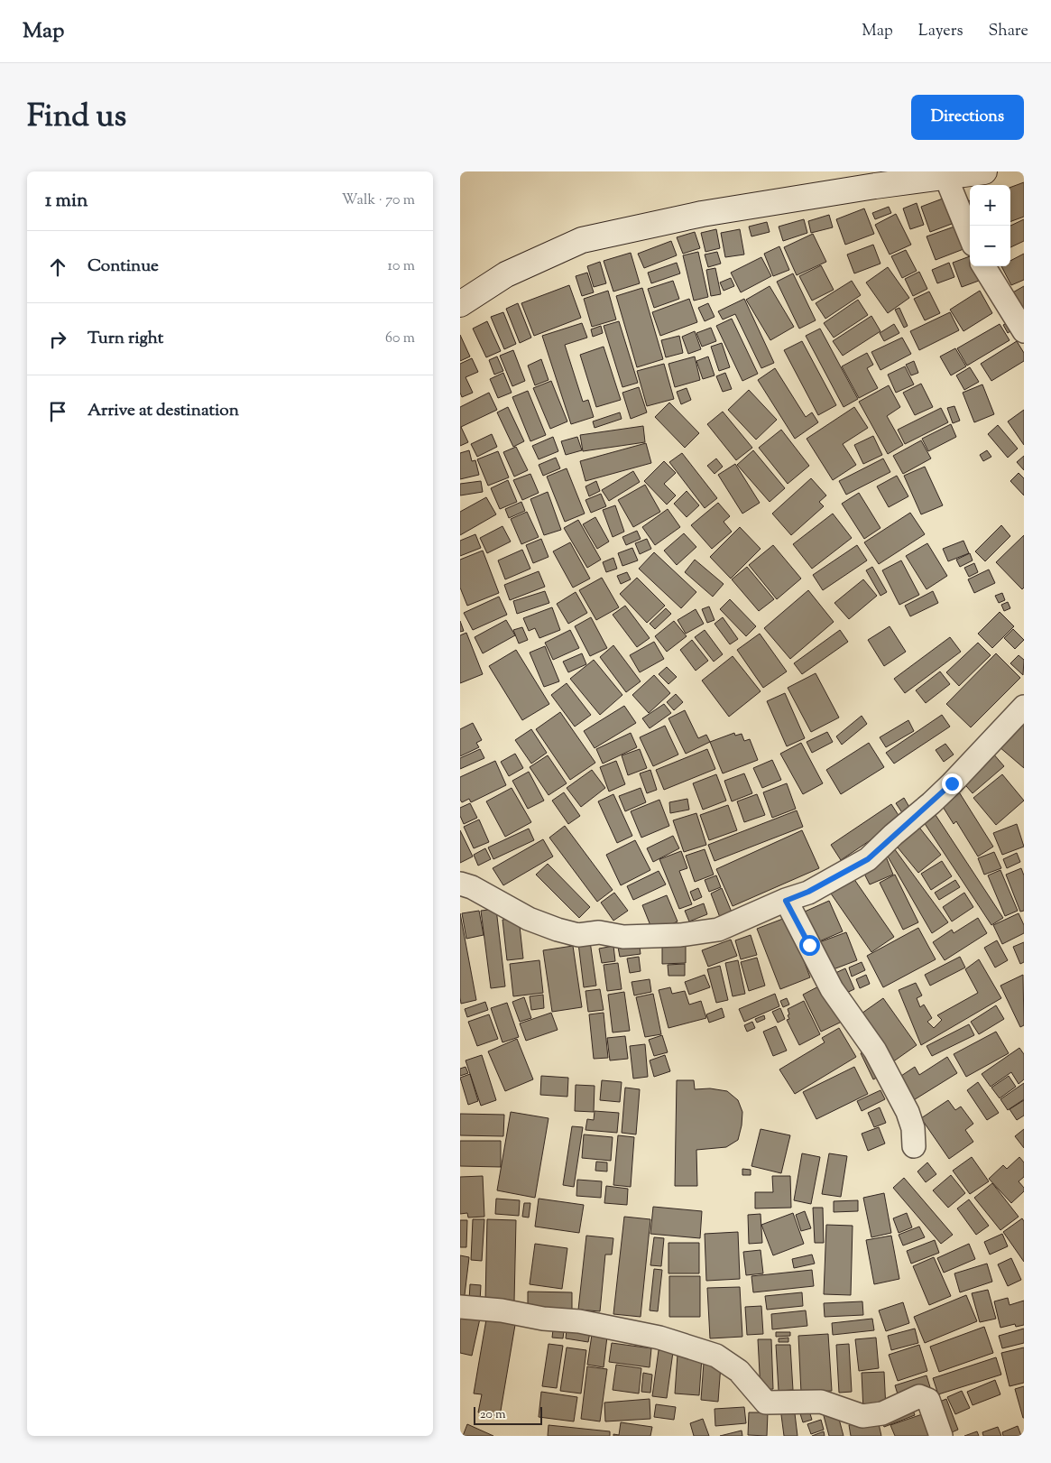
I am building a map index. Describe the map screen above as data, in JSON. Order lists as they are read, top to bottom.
{
  "scale_bar": "20 m",
  "page": {
    "header": "Map",
    "nav": ["Map", "Layers", "Share"],
    "title": "Find us",
    "buttons": "Directions",
    "heading": ["1 min", "Walk · 70 m"],
    "map_buttons": ["+", "−"],
    "list": [
      ["Continue", "10 m"],
      ["Turn right", "60 m"],
      "Arrive at destination"
    ],
    "scale": "20 m"
  }
}
